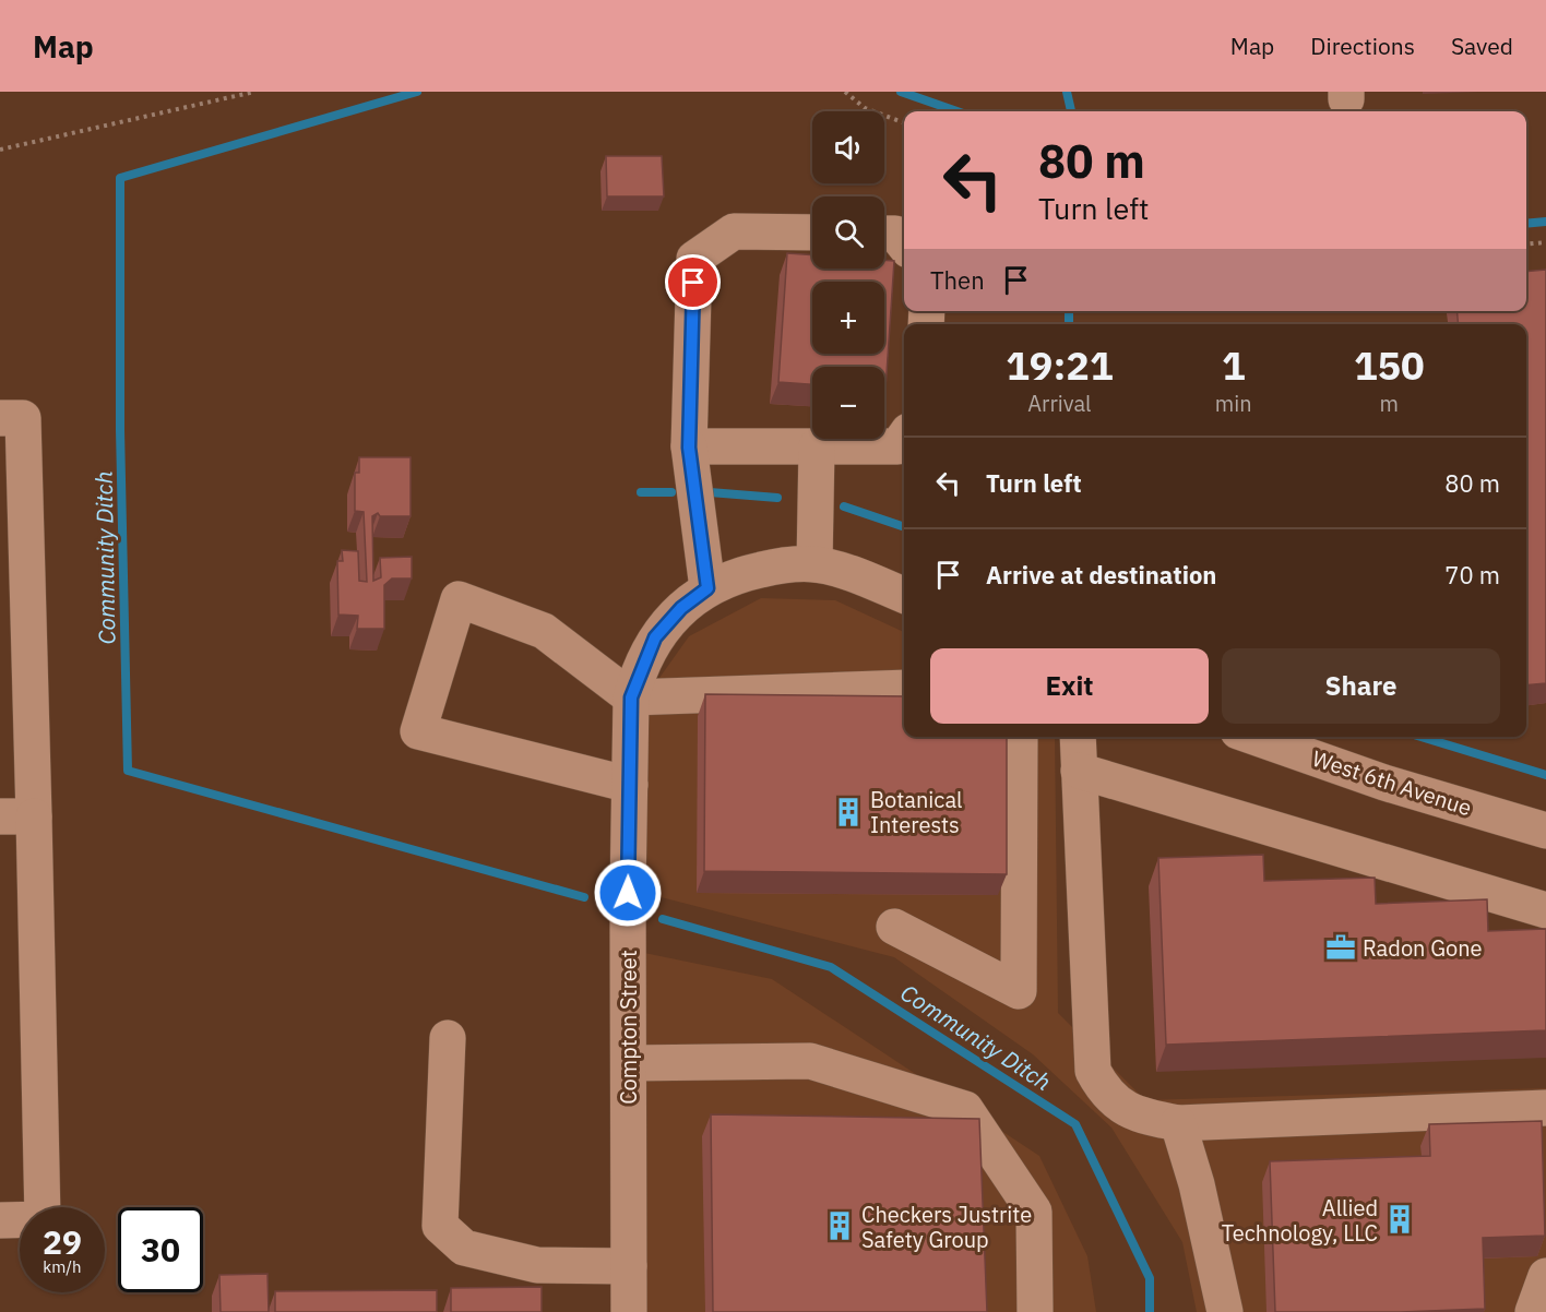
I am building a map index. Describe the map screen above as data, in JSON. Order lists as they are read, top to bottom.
{
  "streets": {
    "street": ["West 6th Avenue", "Compton Street"]
  },
  "water": ["Community Ditch"],
  "places": {
    "building": ["Botanical Interests", "Allied Technology, LLC", "Checkers Justrite Safety Group"],
    "office": ["Radon Gone"]
  },
  "page": {
    "header": "Map",
    "nav": ["Map", "Directions", "Saved"],
    "map_buttons": ["+", "−"],
    "turn": ["80 m", "Turn left"],
    "then": "Then",
    "eta": [
      "19:21",
      "Arrival",
      "1",
      "min",
      "150",
      "m"
    ],
    "list": [
      {
        "name": "Turn left",
        "value": "80 m"
      },
      {
        "name": "Arrive at destination",
        "value": "70 m"
      }
    ],
    "buttons": ["Exit", "Share"],
    "speed": "29 km/h",
    "limit": "30"
  }
}
